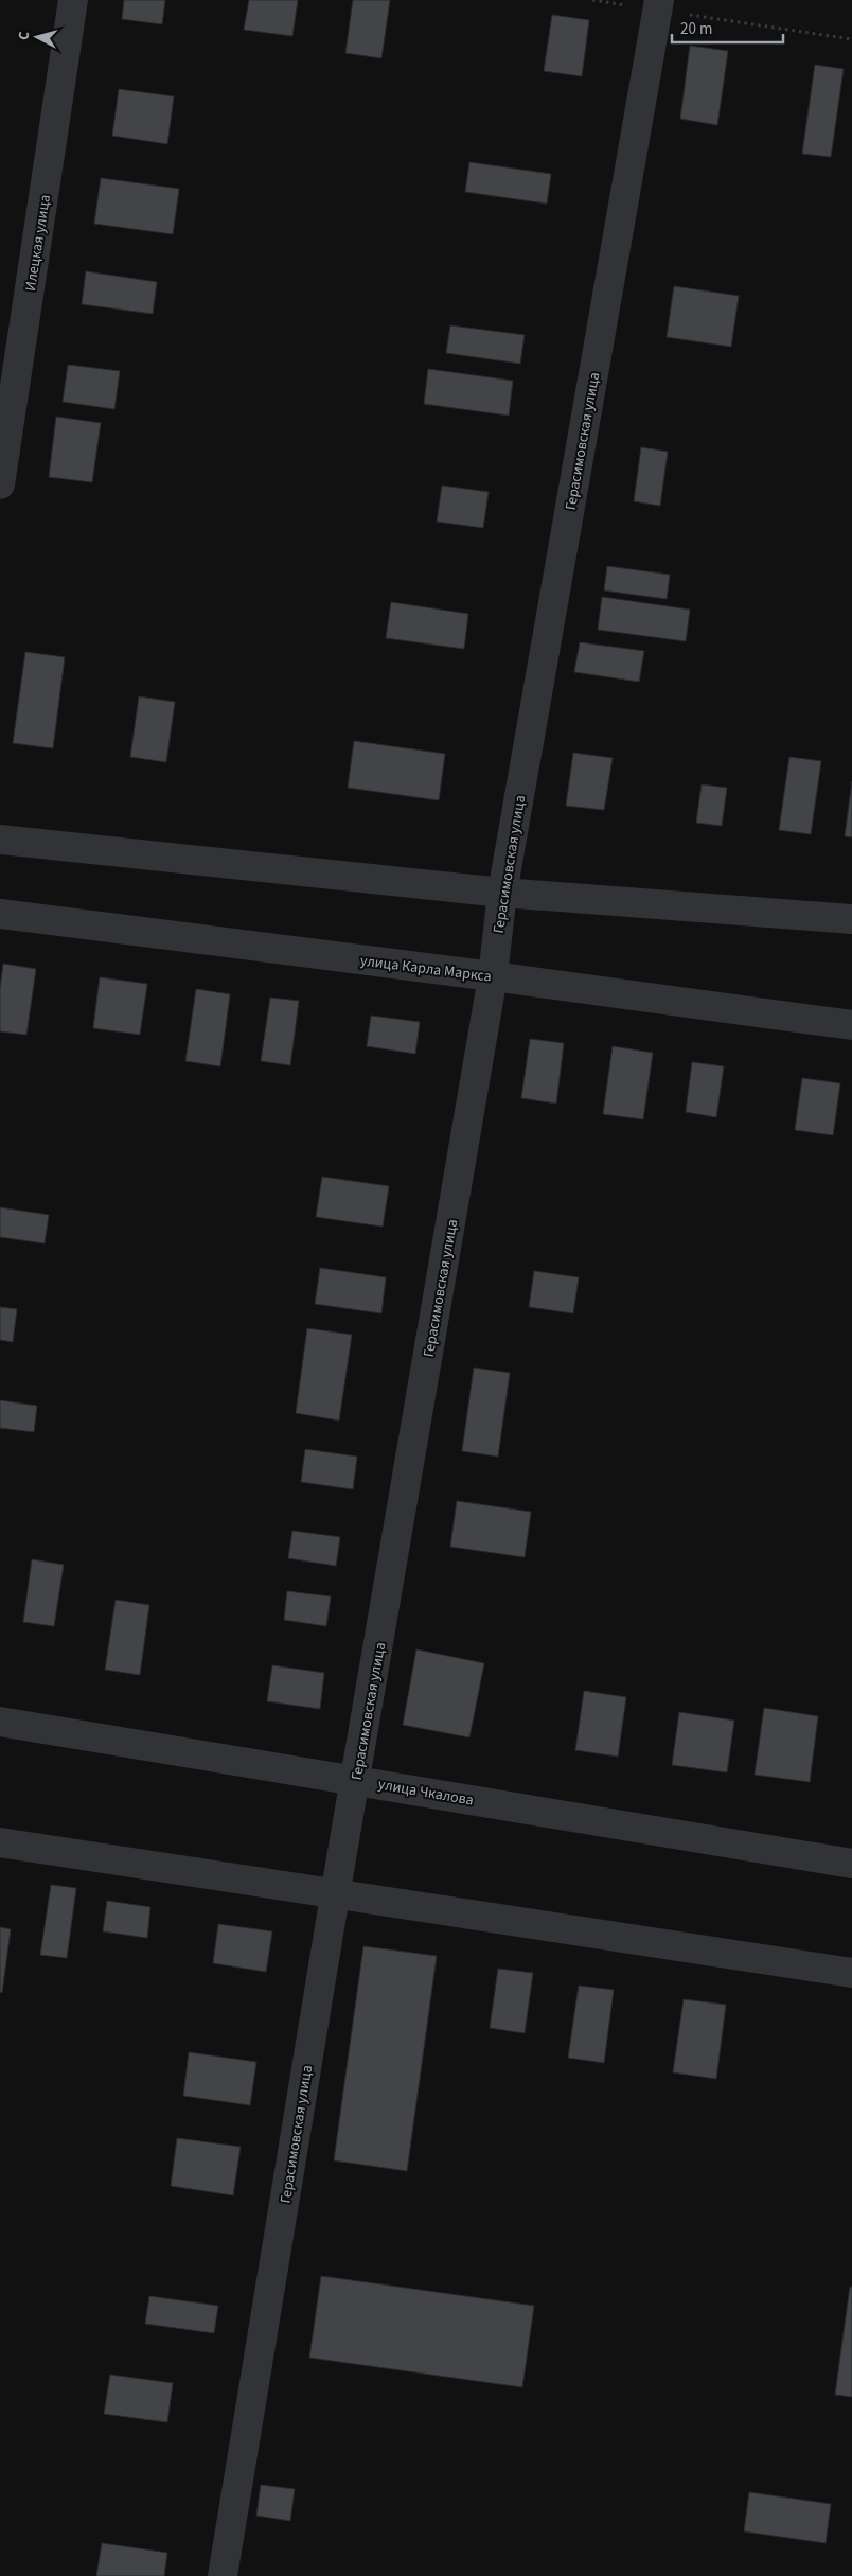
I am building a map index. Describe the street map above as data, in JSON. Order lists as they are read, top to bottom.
{
  "streets": {
    "street": [
      "Илецкая улица",
      "Герасимовская улица",
      "улица Карла Маркса",
      "улица Чкалова"
    ]
  },
  "crossings": [
    ["Герасимовская улица", "улица Карла Маркса"],
    ["Герасимовская улица", "улица Чкалова"]
  ],
  "scale_bar": "20 m",
  "north": "left"
}
